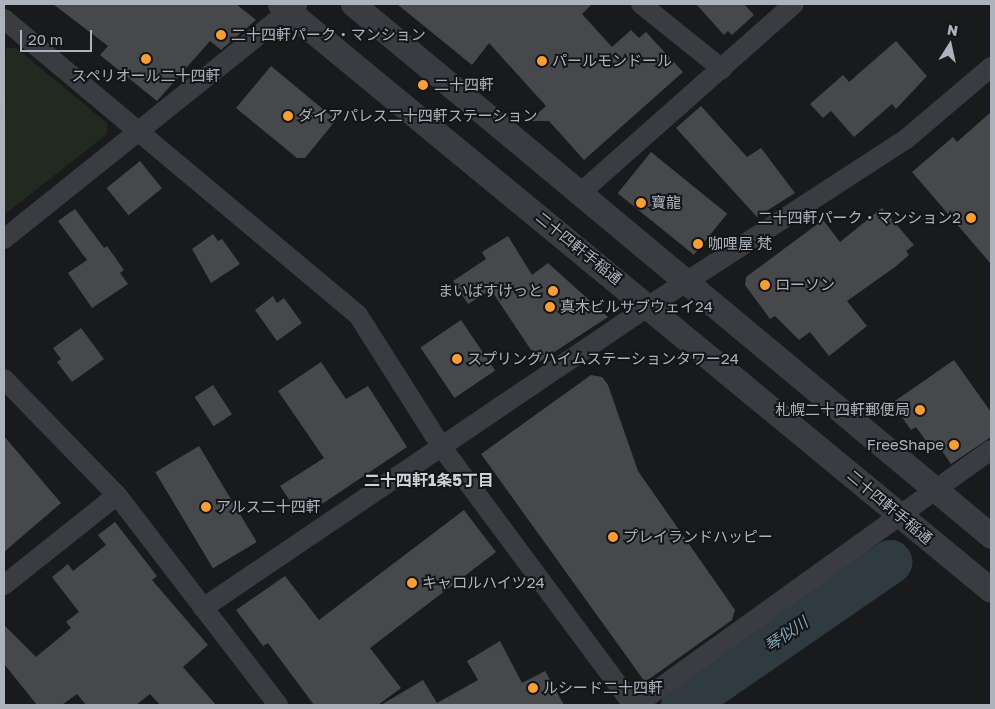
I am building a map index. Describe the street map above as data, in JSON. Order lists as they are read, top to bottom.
{
  "streets": {
    "street": ["二十四軒手稲通"]
  },
  "districts": ["二十四軒1条5丁目"],
  "water": ["琴似川"],
  "places": [
    "二十四軒パーク・マンション",
    "スペリオール二十四軒",
    "パールモンドール",
    "二十四軒",
    "ダイアパレス二十四軒ステーション",
    "寶龍",
    "二十四軒パーク・マンション2",
    "咖哩屋 梵",
    "ローソン",
    "まいばすけっと",
    "真木ビルサブウェイ24",
    "スプリングハイムステーションタワー24",
    "札幌二十四軒郵便局",
    "FreeShape",
    "アルス二十四軒",
    "プレイランドハッピー",
    "キャロルハイツ24",
    "ルシード二十四軒"
  ],
  "scale_bar": "20 m",
  "north": "top"
}
